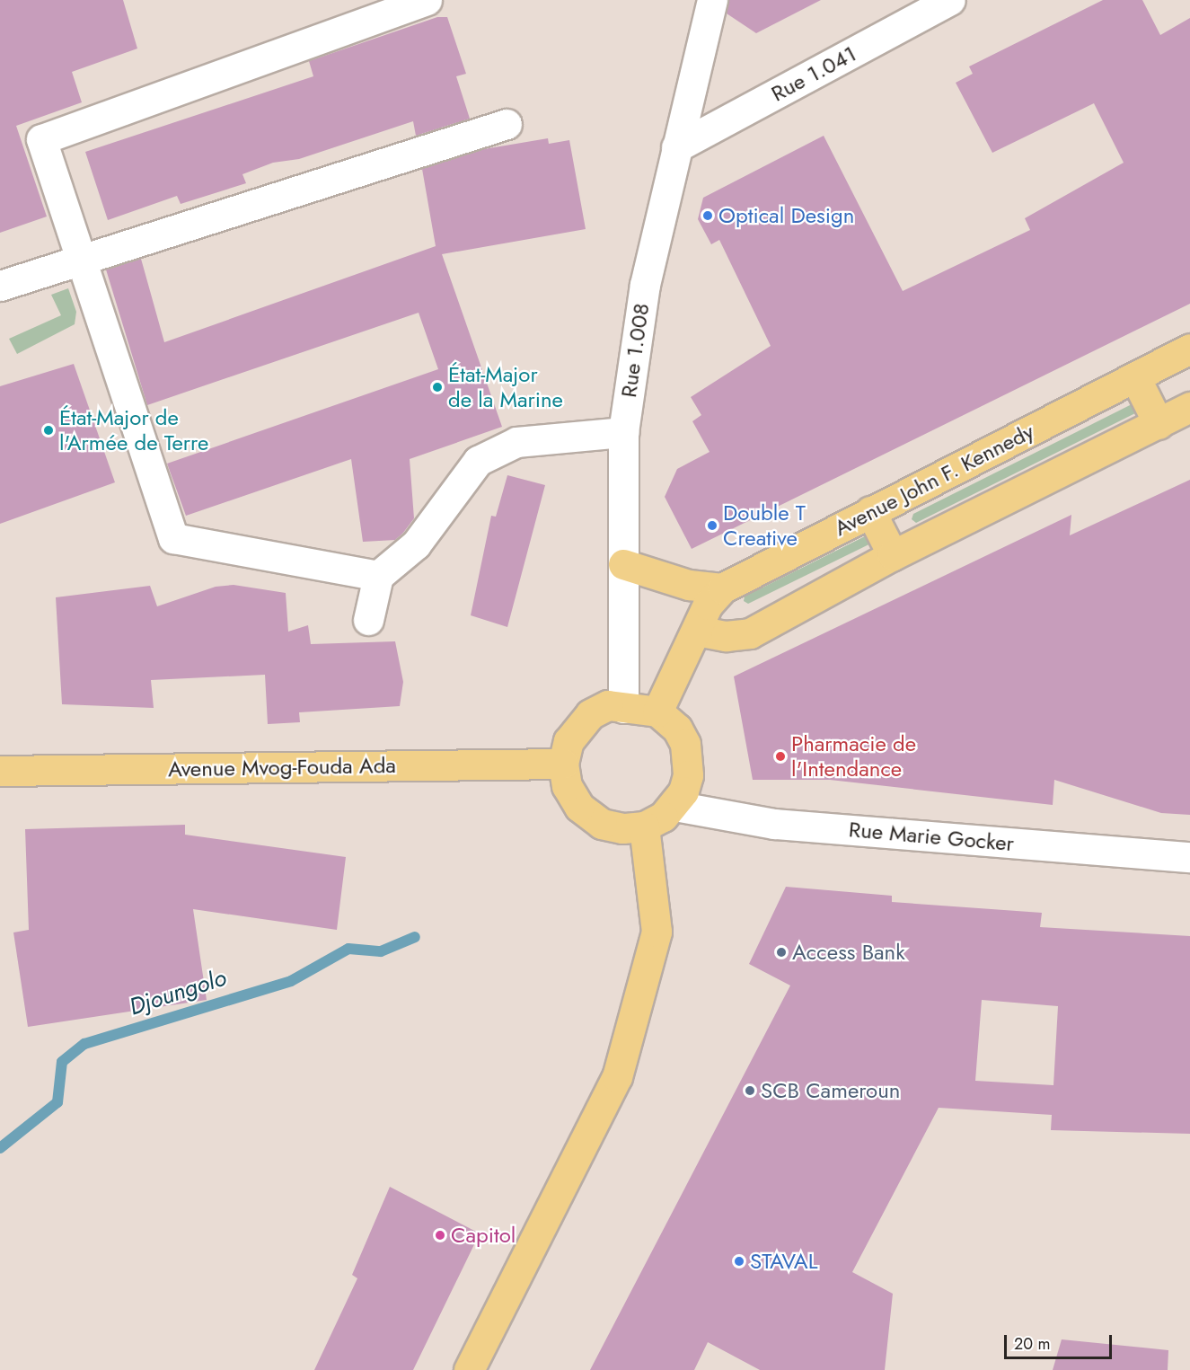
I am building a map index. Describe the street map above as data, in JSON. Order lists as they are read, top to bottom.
{
  "streets": {
    "main road": ["Avenue John F. Kennedy", "Avenue Mvog-Fouda Ada"],
    "street": ["Rue 1.041", "Rue 1.008", "Rue Marie Gocker"]
  },
  "crossings": [
    ["Rue 1.041", "Rue 1.008"],
    ["Rue 1.008", "Avenue John F. Kennedy"],
    ["Rue 1.008", "Avenue Mvog-Fouda Ada"],
    ["Rue 1.008", "Rue Marie Gocker"],
    ["Avenue John F. Kennedy", "Avenue Mvog-Fouda Ada"],
    ["Avenue John F. Kennedy", "Rue Marie Gocker"],
    ["Avenue Mvog-Fouda Ada", "Rue Marie Gocker"]
  ],
  "water": ["Djoungolo"],
  "places": [
    "Optical Design",
    "État-Major de la Marine",
    "État-Major de l'Armée de Terre",
    "Double T Creative",
    "Pharmacie de l'Intendance",
    "Access Bank",
    "SCB Cameroun",
    "Capitol",
    "STAVAL"
  ],
  "scale_bar": "20 m"
}
